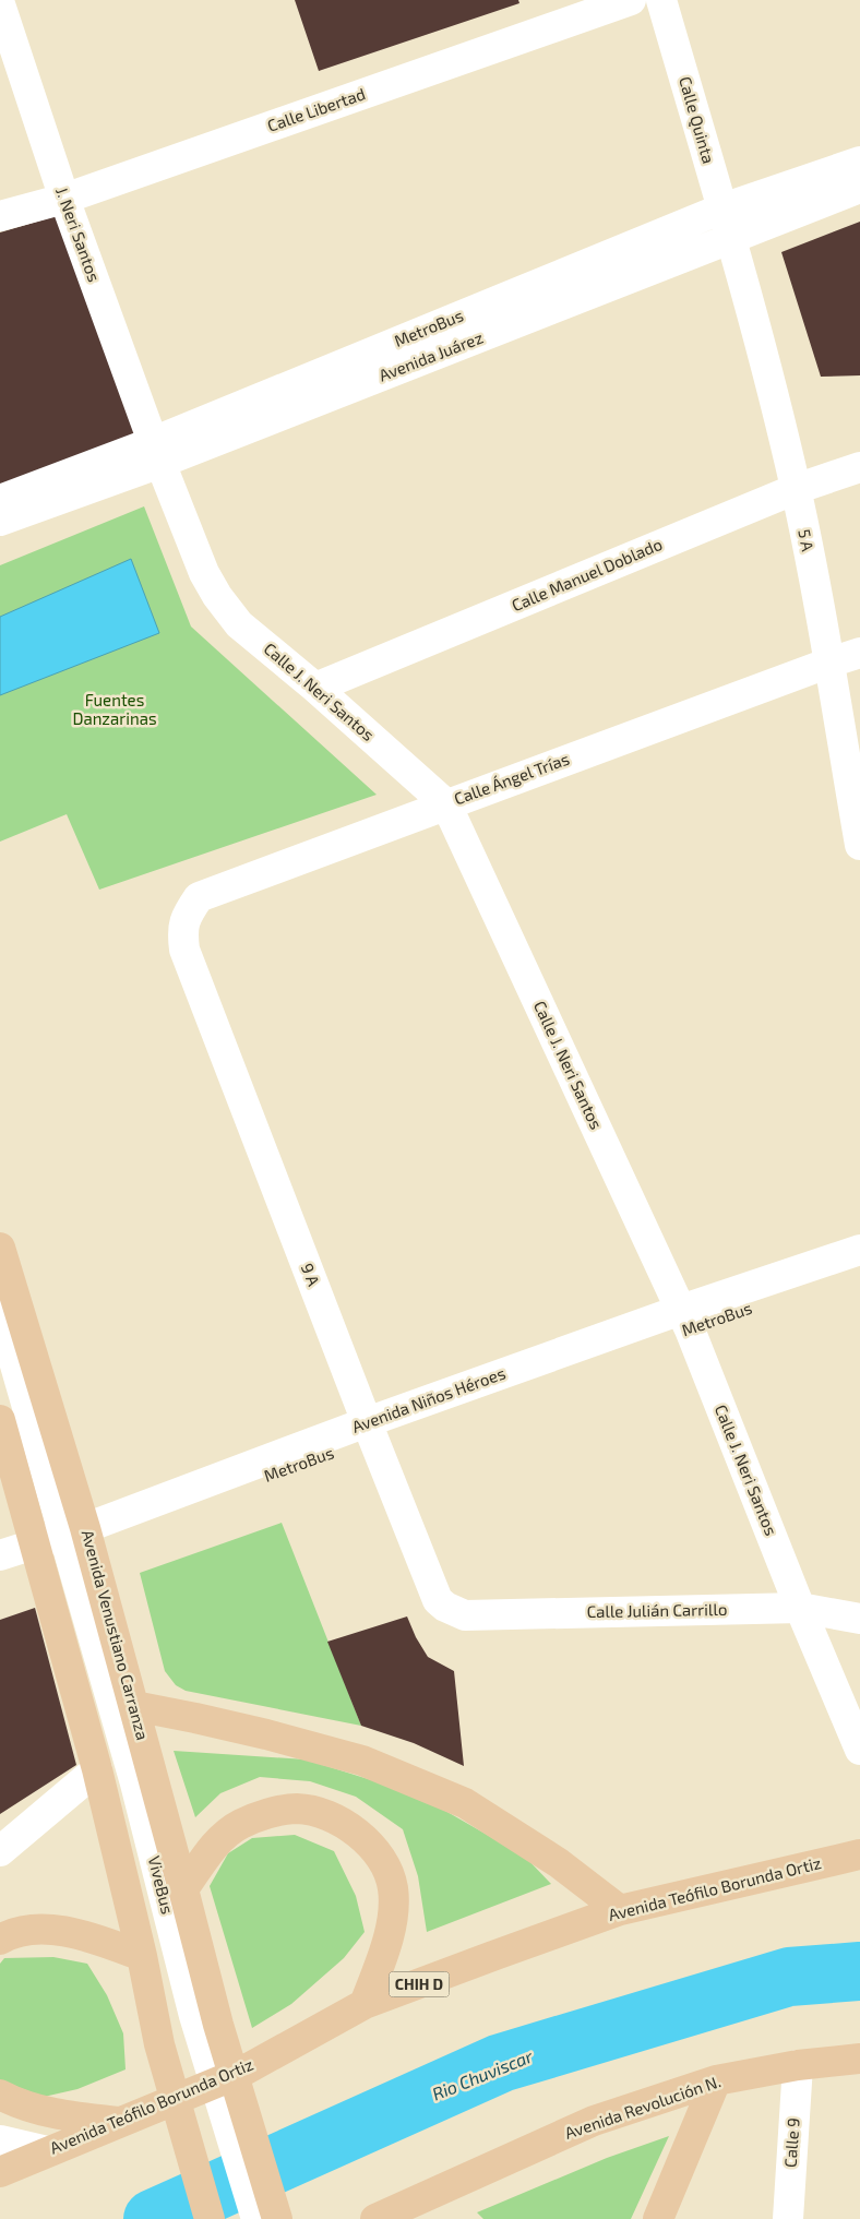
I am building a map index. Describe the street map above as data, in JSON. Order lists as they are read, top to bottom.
{
  "streets": {
    "main road": [
      "Avenida Venustiano Carranza",
      "Avenida Teófilo Borunda Ortiz",
      "CHIH D",
      "Avenida Revolución N."
    ],
    "street": [
      "Calle Libertad",
      "Calle Quinta",
      "J. Neri Santos",
      "MetroBus",
      "Avenida Juárez",
      "5 A",
      "Calle Manuel Doblado",
      "Calle J. Neri Santos",
      "Calle Ángel Trías",
      "9 A",
      "Avenida Niños Héroes",
      "Calle Julián Carrillo",
      "ViveBus",
      "Calle 9"
    ]
  },
  "crossings": [
    ["Calle Libertad", "J. Neri Santos"],
    ["Calle Quinta", "MetroBus"],
    ["Calle Quinta", "Avenida Juárez"],
    ["Calle Quinta", "5 A"],
    ["J. Neri Santos", "MetroBus"],
    ["J. Neri Santos", "Avenida Juárez"],
    ["J. Neri Santos", "Calle J. Neri Santos"],
    ["MetroBus", "Avenida Juárez"],
    ["MetroBus", "Calle J. Neri Santos"],
    ["MetroBus", "Avenida Niños Héroes"],
    ["Avenida Juárez", "5 A"],
    ["Avenida Juárez", "Calle J. Neri Santos"],
    ["5 A", "Calle Manuel Doblado"],
    ["5 A", "Calle Ángel Trías"],
    ["Calle Manuel Doblado", "Calle J. Neri Santos"],
    ["Calle J. Neri Santos", "Calle Ángel Trías"],
    ["Calle J. Neri Santos", "Avenida Niños Héroes"],
    ["Calle J. Neri Santos", "Calle Julián Carrillo"],
    ["Calle Ángel Trías", "9 A"],
    ["9 A", "Avenida Niños Héroes"],
    ["9 A", "Calle Julián Carrillo"],
    ["Avenida Niños Héroes", "Avenida Venustiano Carranza"],
    ["Avenida Niños Héroes", "ViveBus"],
    ["Avenida Venustiano Carranza", "ViveBus"],
    ["Avenida Revolución N.", "Calle 9"]
  ],
  "water": ["Rio Chuviscar"],
  "parks": ["Fuentes Danzarinas"]
}
